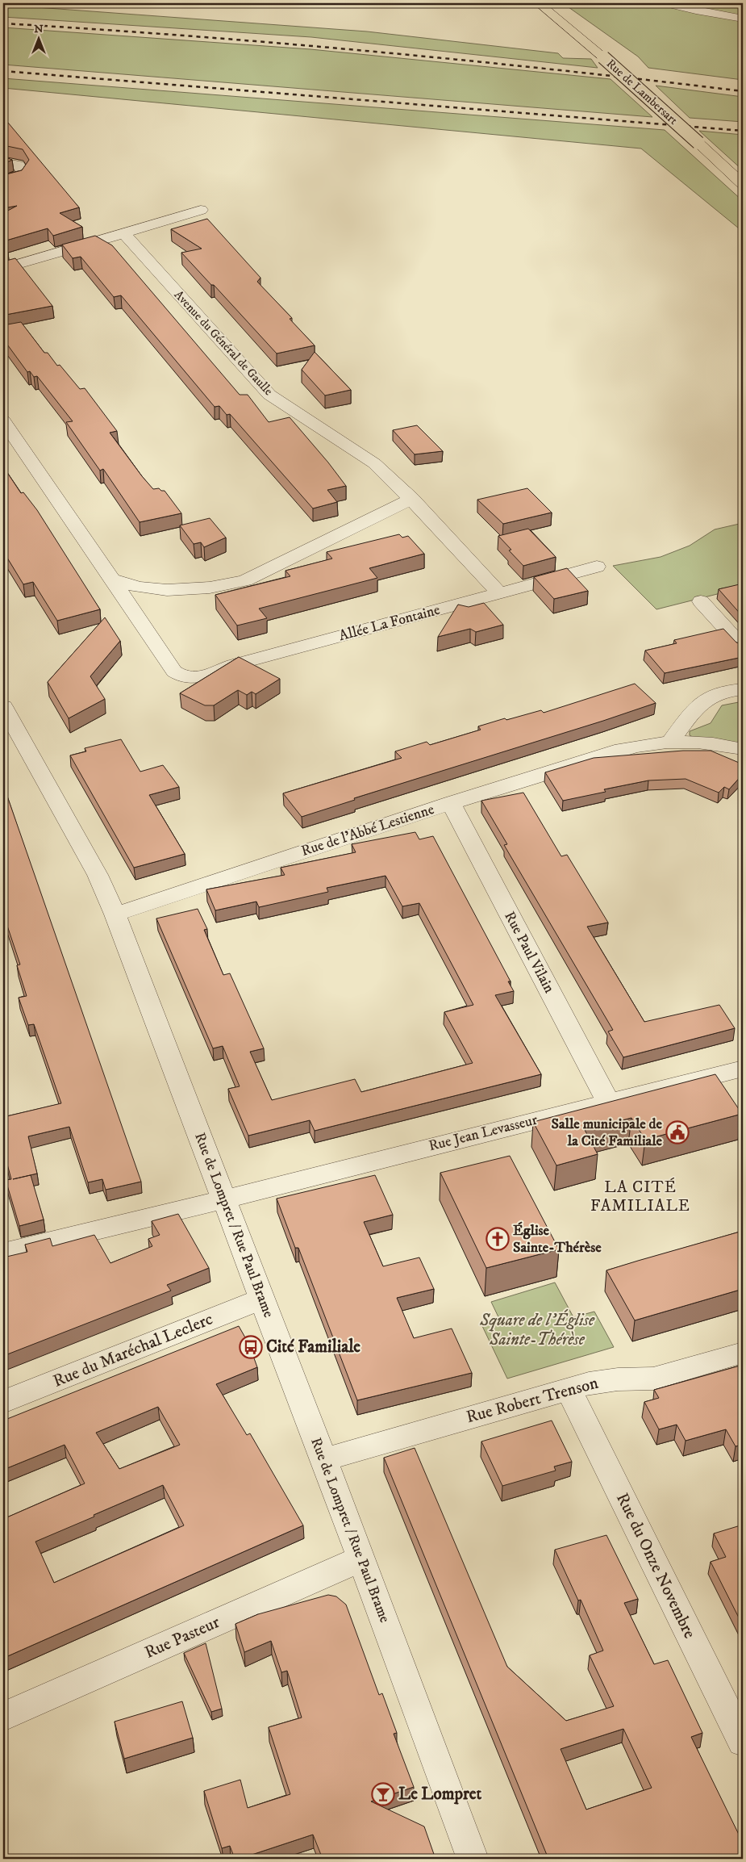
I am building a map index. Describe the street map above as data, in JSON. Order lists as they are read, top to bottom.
{
  "streets": {
    "main road": ["Rue de Lambersart"],
    "street": [
      "Avenue du Général de Gaulle",
      "Allée La Fontaine",
      "Rue de l'Abbé Lestienne",
      "Rue Paul Vilain",
      "Rue Jean Levasseur",
      "Rue de Lompret / Rue Paul Brame",
      "Rue du Maréchal Leclerc",
      "Rue Robert Trenson",
      "Rue du Onze Novembre",
      "Rue Pasteur"
    ]
  },
  "crossings": [
    ["Avenue du Général de Gaulle", "Allée La Fontaine"],
    ["Rue de l'Abbé Lestienne", "Rue Paul Vilain"],
    ["Rue de l'Abbé Lestienne", "Rue de Lompret / Rue Paul Brame"],
    ["Rue Paul Vilain", "Rue Jean Levasseur"],
    ["Rue Jean Levasseur", "Rue de Lompret / Rue Paul Brame"],
    ["Rue de Lompret / Rue Paul Brame", "Rue du Maréchal Leclerc"],
    ["Rue de Lompret / Rue Paul Brame", "Rue Robert Trenson"],
    ["Rue de Lompret / Rue Paul Brame", "Rue Pasteur"],
    ["Rue Robert Trenson", "Rue du Onze Novembre"]
  ],
  "districts": ["LA CITÉ FAMILIALE"],
  "parks": ["Square de l'Église Sainte-Thérèse"],
  "places": {
    "public building": ["Salle municipale de la Cité Familiale"],
    "church": ["Église Sainte-Thérèse"],
    "bus stop": ["Cité Familiale"],
    "bar": ["Le Lompret"]
  },
  "north": "top"
}
